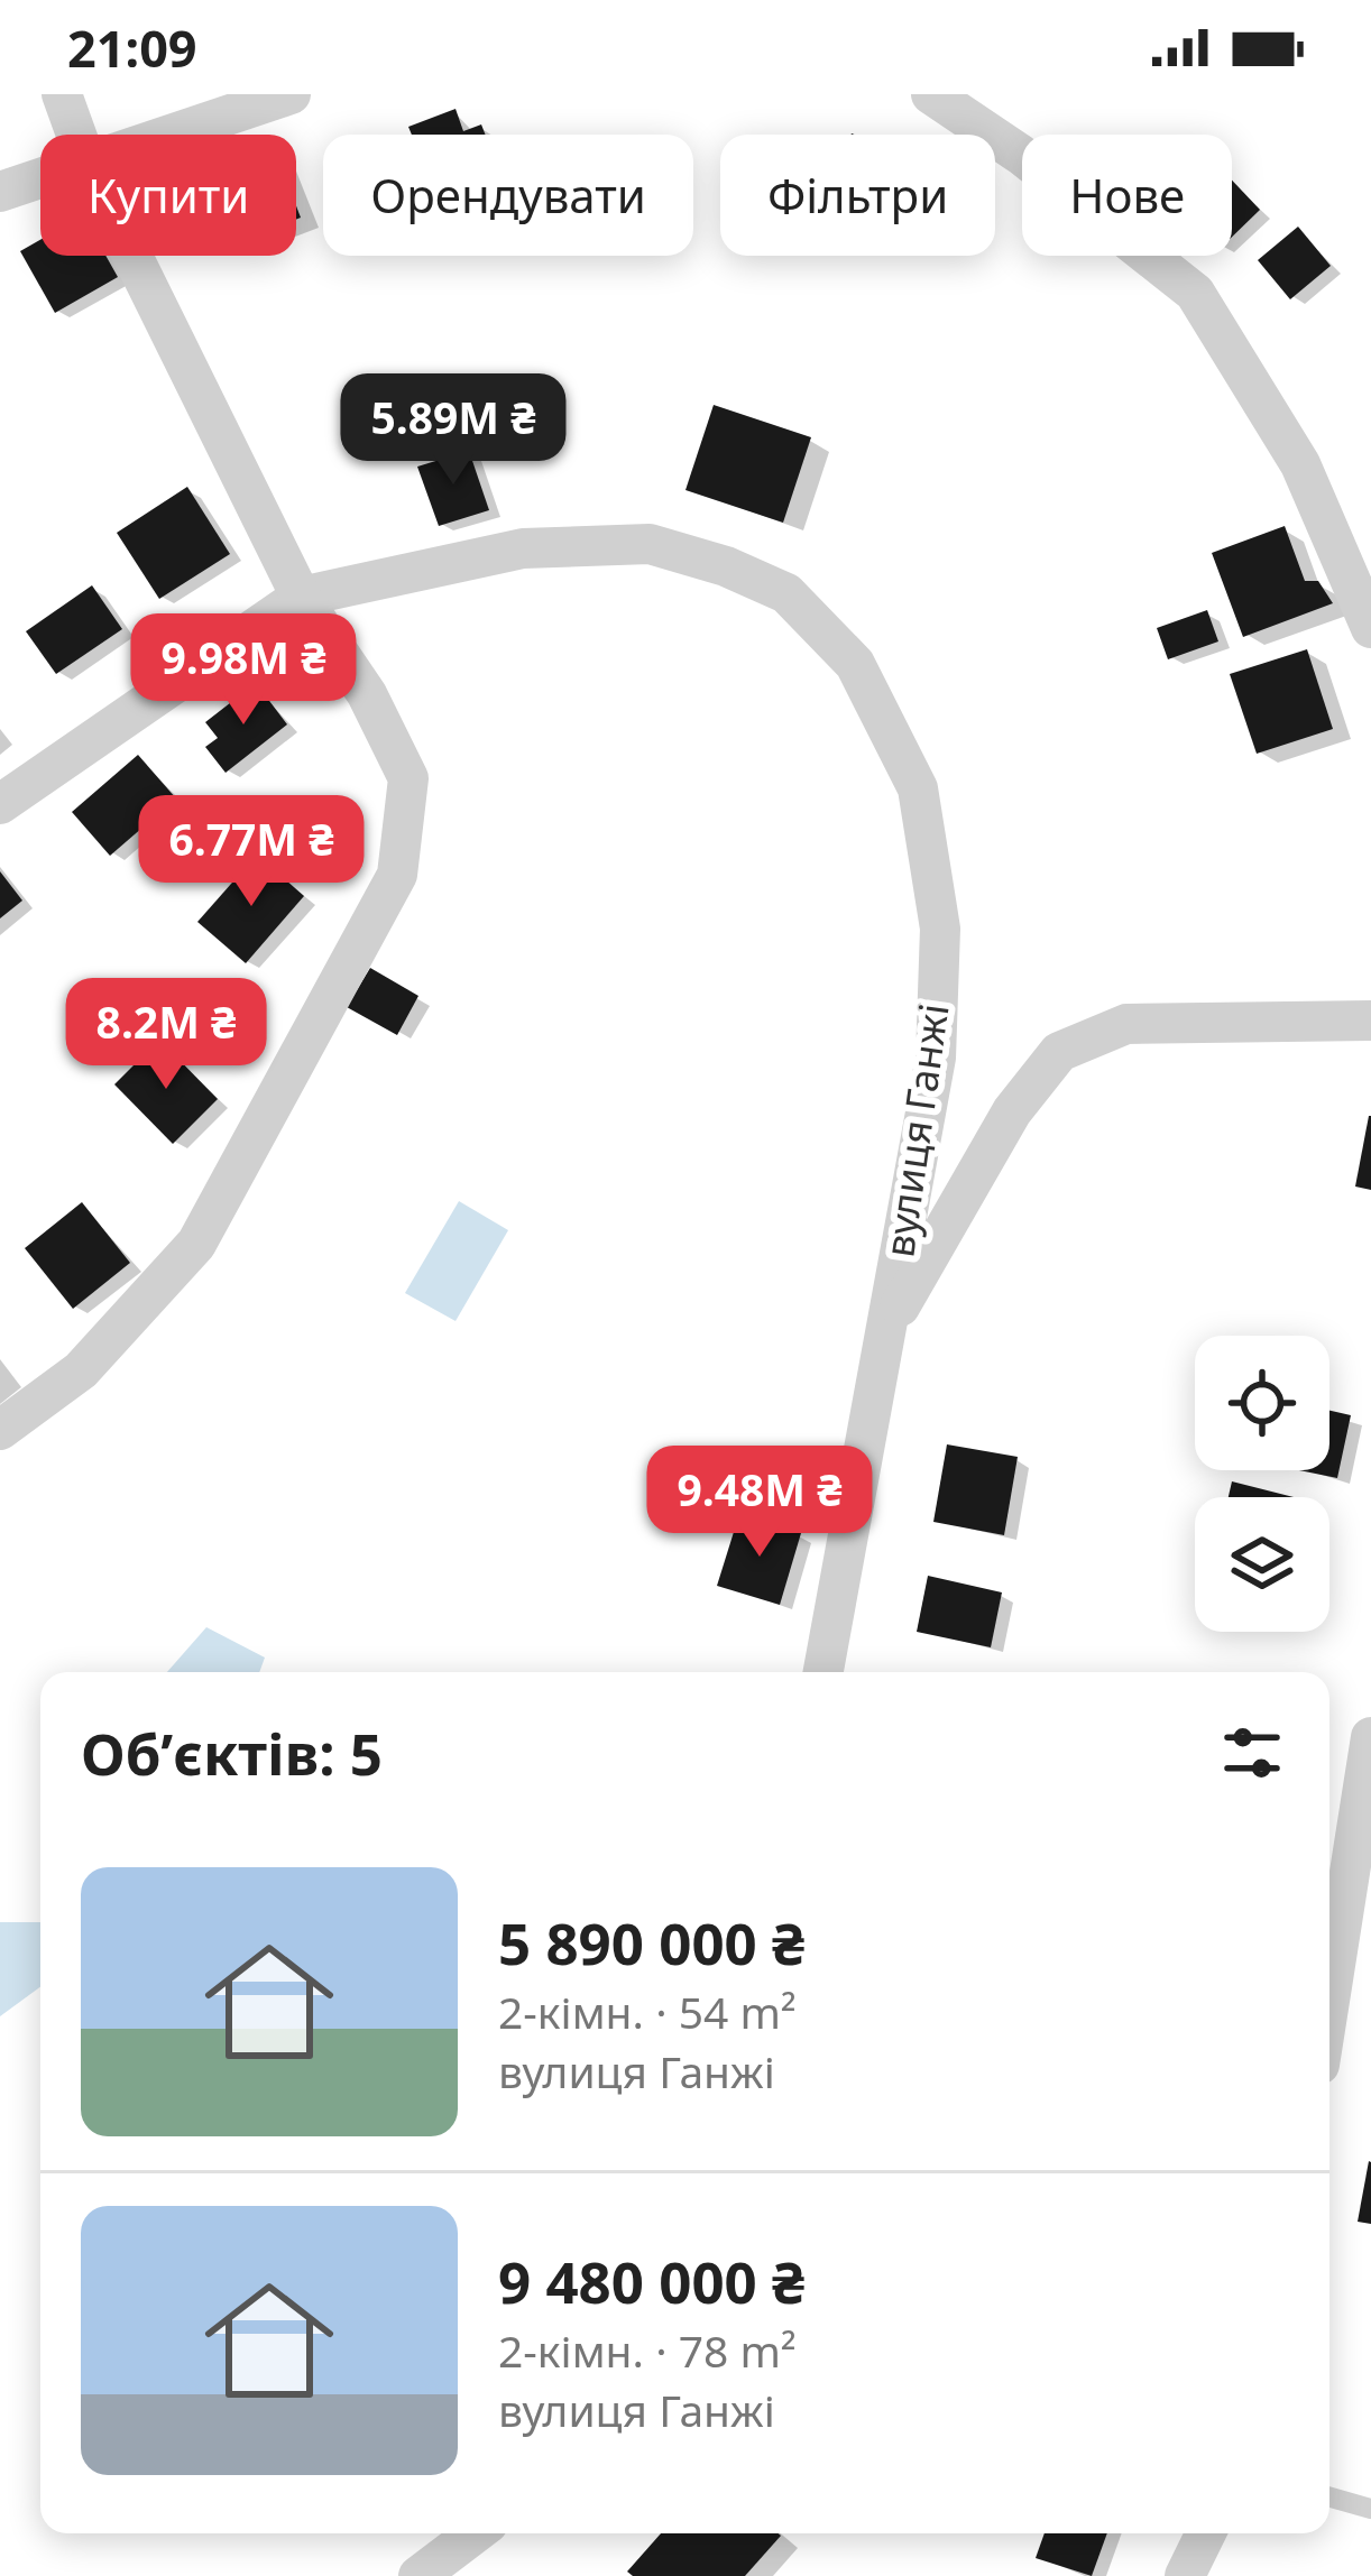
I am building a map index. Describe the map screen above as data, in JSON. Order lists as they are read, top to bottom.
{
  "streets": {
    "street": ["вулиця Ганжі"]
  },
  "page": {
    "status": "21:09",
    "chip": [
      "Купити",
      "Орендувати",
      "Фільтри",
      "Нове"
    ],
    "price": [
      "5.89M ₴",
      "9.98M ₴",
      "6.77M ₴",
      "8.2M ₴",
      "9.48M ₴"
    ],
    "heading": "Об’єктів: 5",
    "list": [
      {
        "name": "5 890 000 ₴",
        "note": "2-кімн. · 54 m² · вулиця Ганжі"
      },
      {
        "name": "9 480 000 ₴",
        "note": "2-кімн. · 78 m² · вулиця Ганжі"
      }
    ]
  }
}
